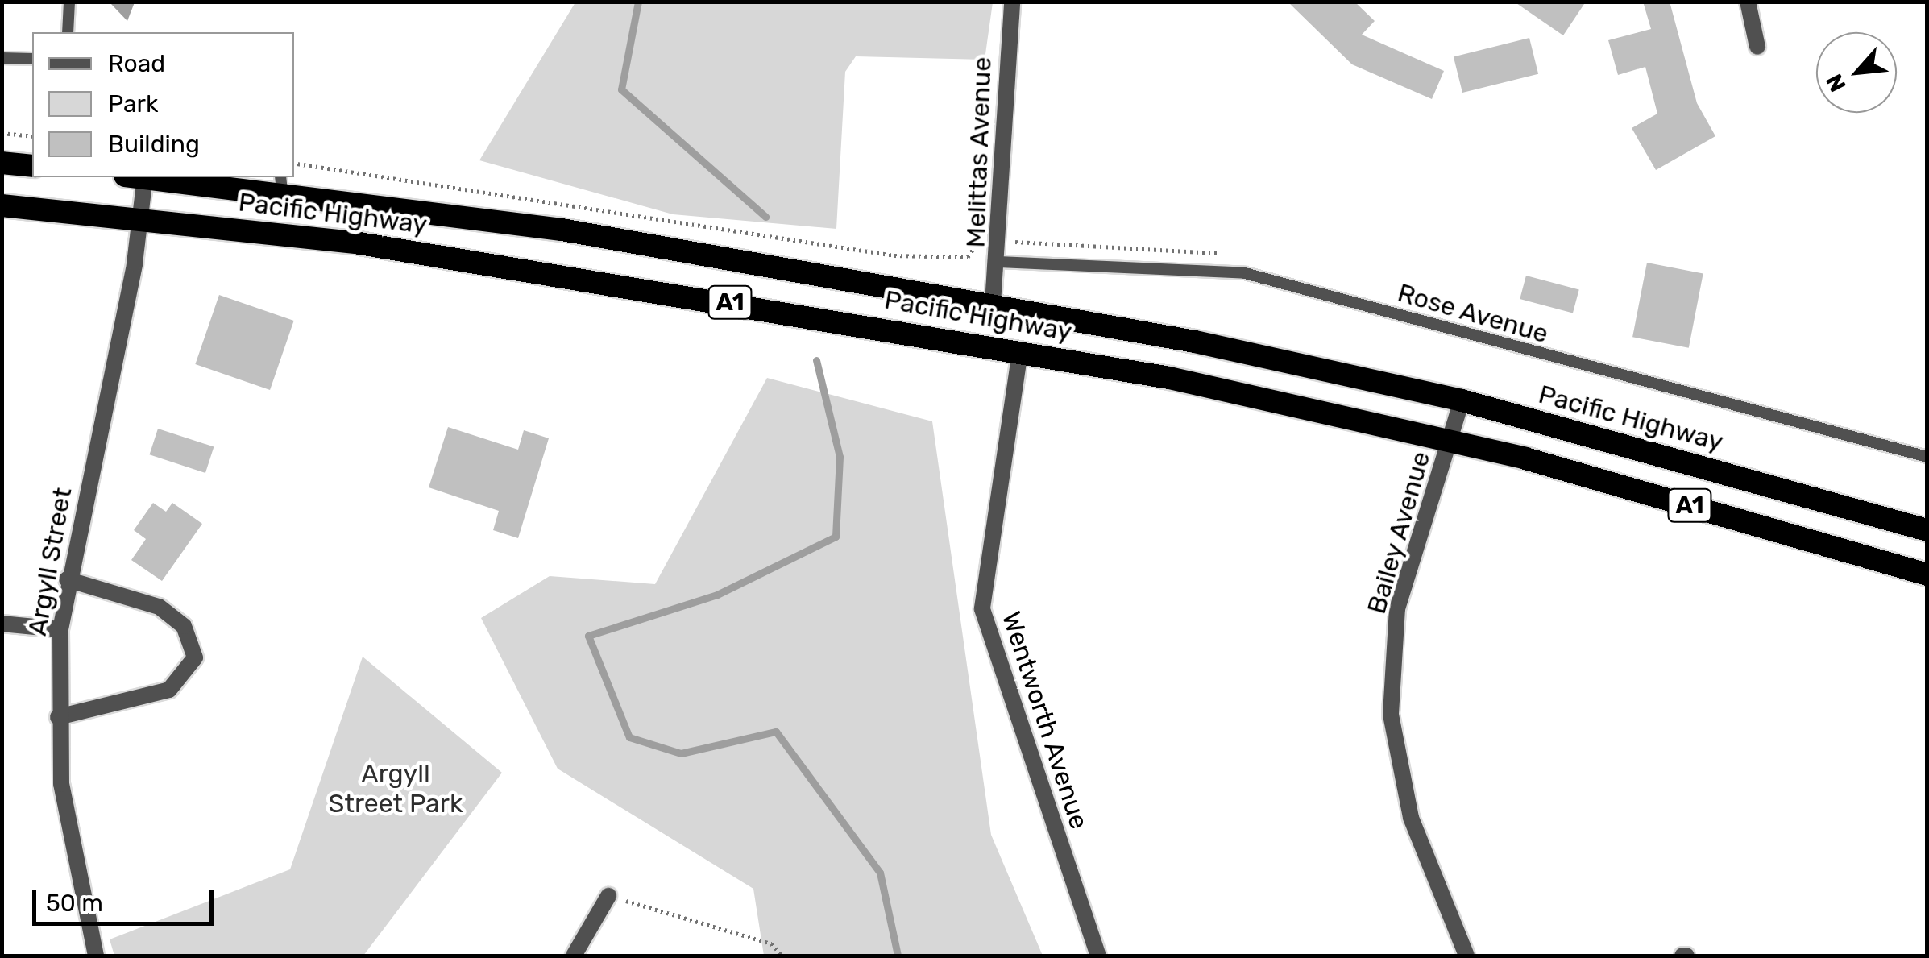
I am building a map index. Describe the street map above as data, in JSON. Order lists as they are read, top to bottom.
{
  "streets": {
    "highway": ["Pacific Highway", "A1"],
    "street": [
      "Melittas Avenue",
      "Bailey Avenue",
      "Argyll Street",
      "Wentworth Avenue"
    ],
    "lane": ["Rose Avenue"]
  },
  "crossings": [
    ["Melittas Avenue", "Pacific Highway"],
    ["Melittas Avenue", "Rose Avenue"],
    ["Pacific Highway", "Bailey Avenue"],
    ["Pacific Highway", "Argyll Street"],
    ["Pacific Highway", "Wentworth Avenue"]
  ],
  "parks": ["Argyll Street Park"],
  "legend": ["Road", "Park", "Building"],
  "scale_bar": "50 m",
  "north": "bottom left"
}
